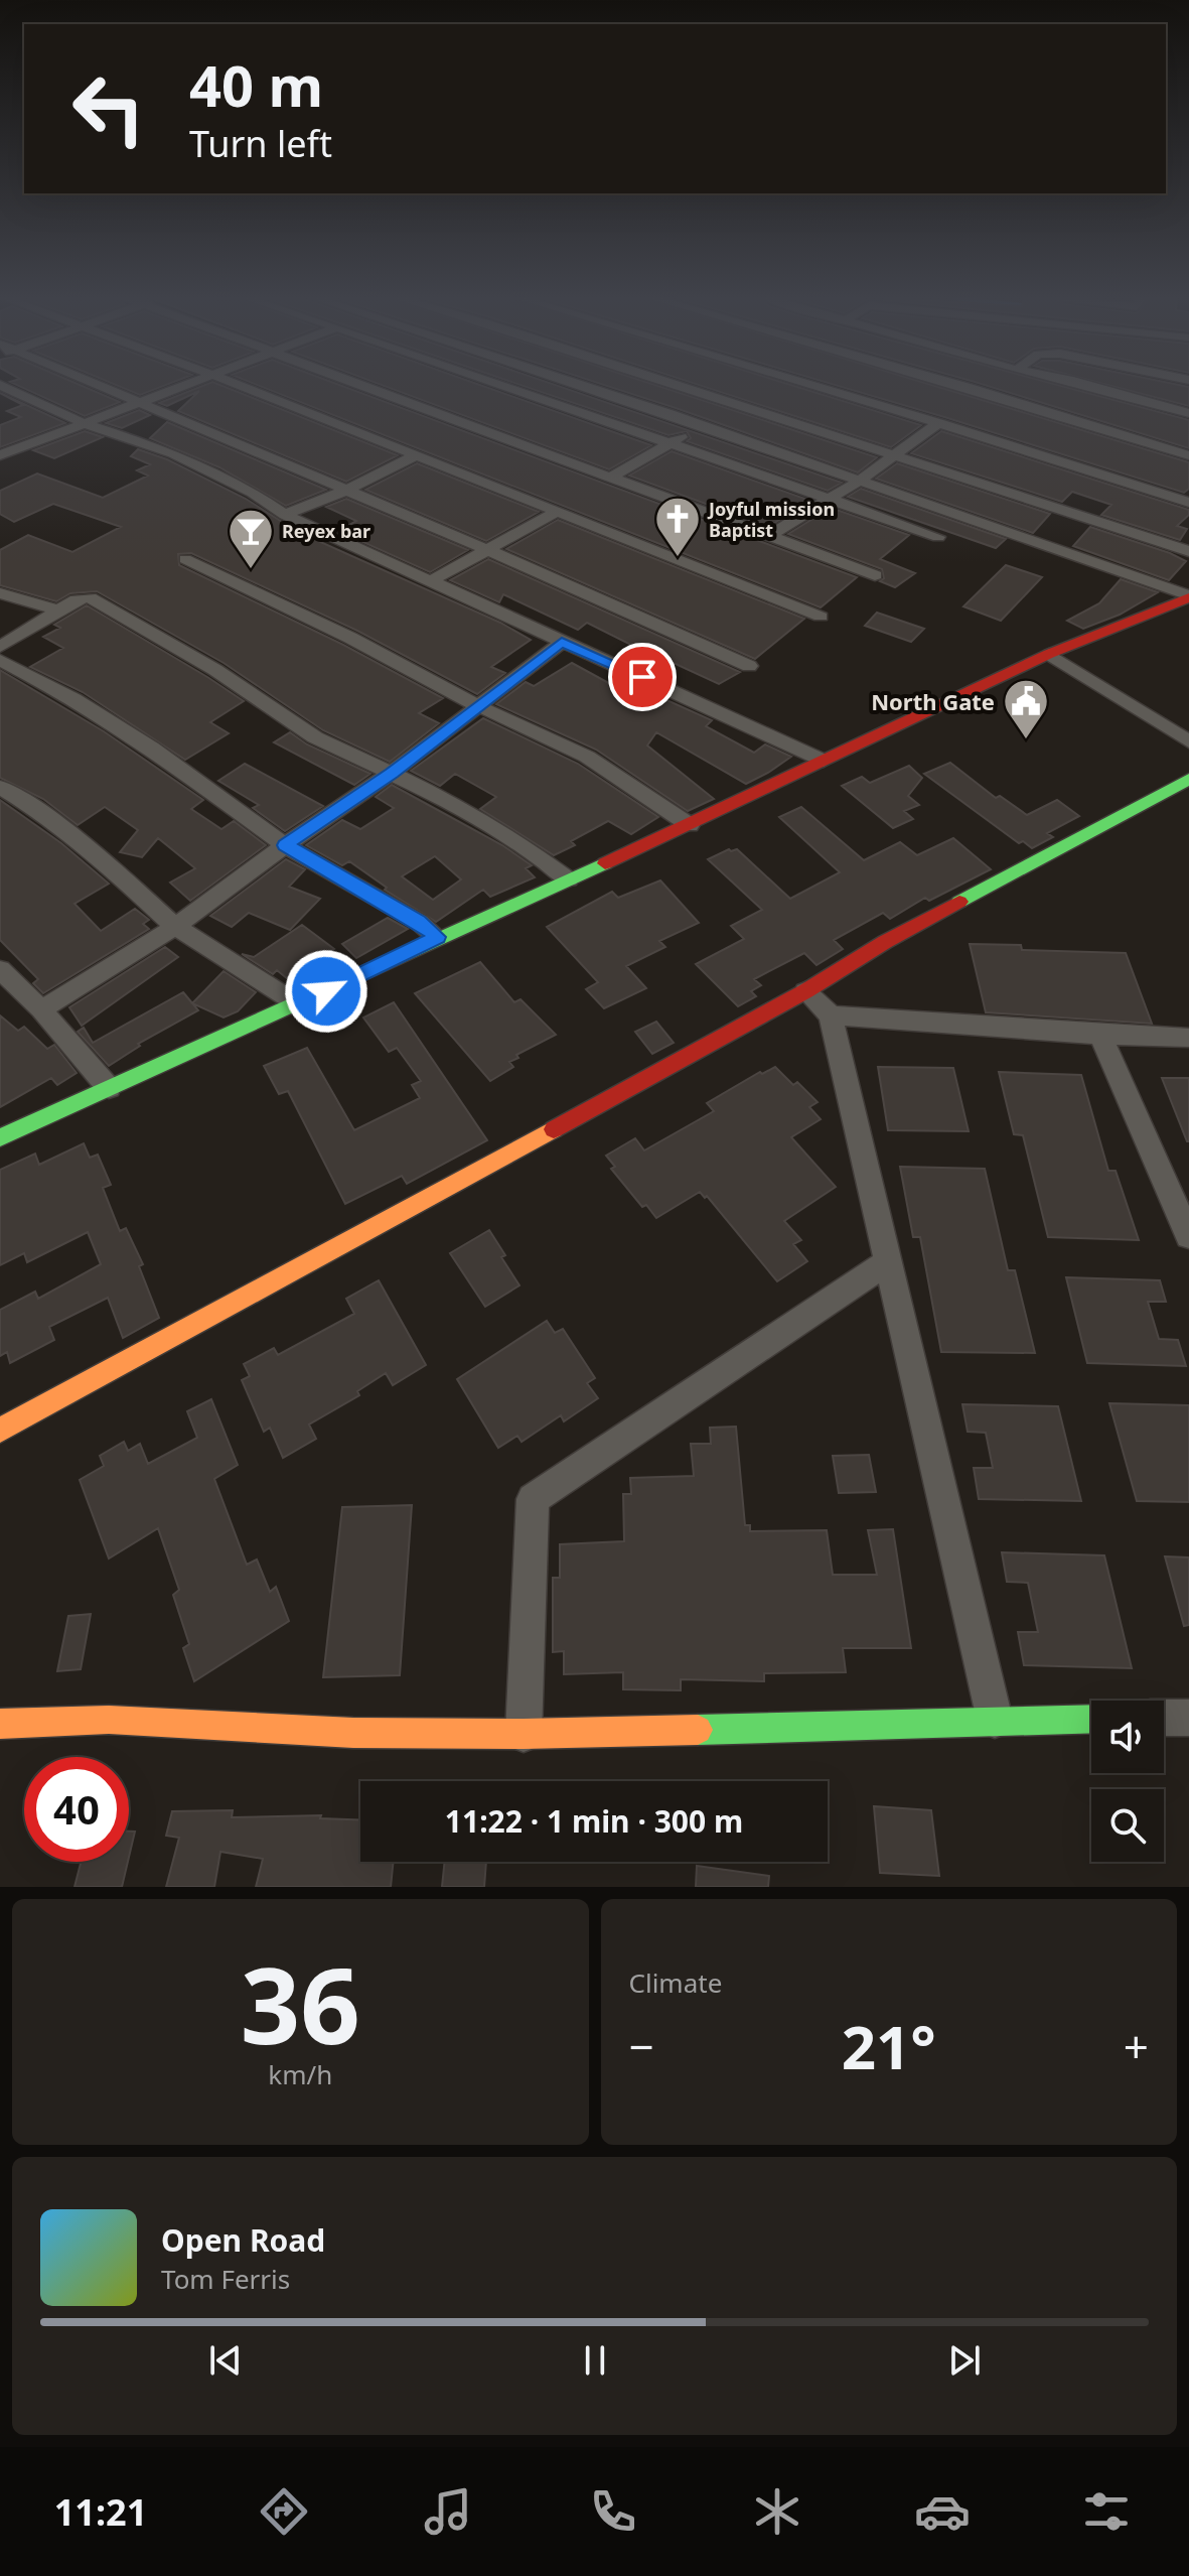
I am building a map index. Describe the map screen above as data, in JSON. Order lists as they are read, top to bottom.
{
  "places": {
    "church": ["Joyful mission Baptist"],
    "bar": ["Reyex bar"],
    "public building": ["North Gate"]
  },
  "page": {
    "turn": ["40 m", "Turn left"],
    "limit": "40",
    "trip": "11:22 · 1 min · 300 m",
    "tile": [
      ["36", "km/h"],
      "Climate"
    ],
    "heat": ["−", "21°", "+"],
    "song": ["Open Road", "Tom Ferris"],
    "tabs": "11:21"
  }
}
